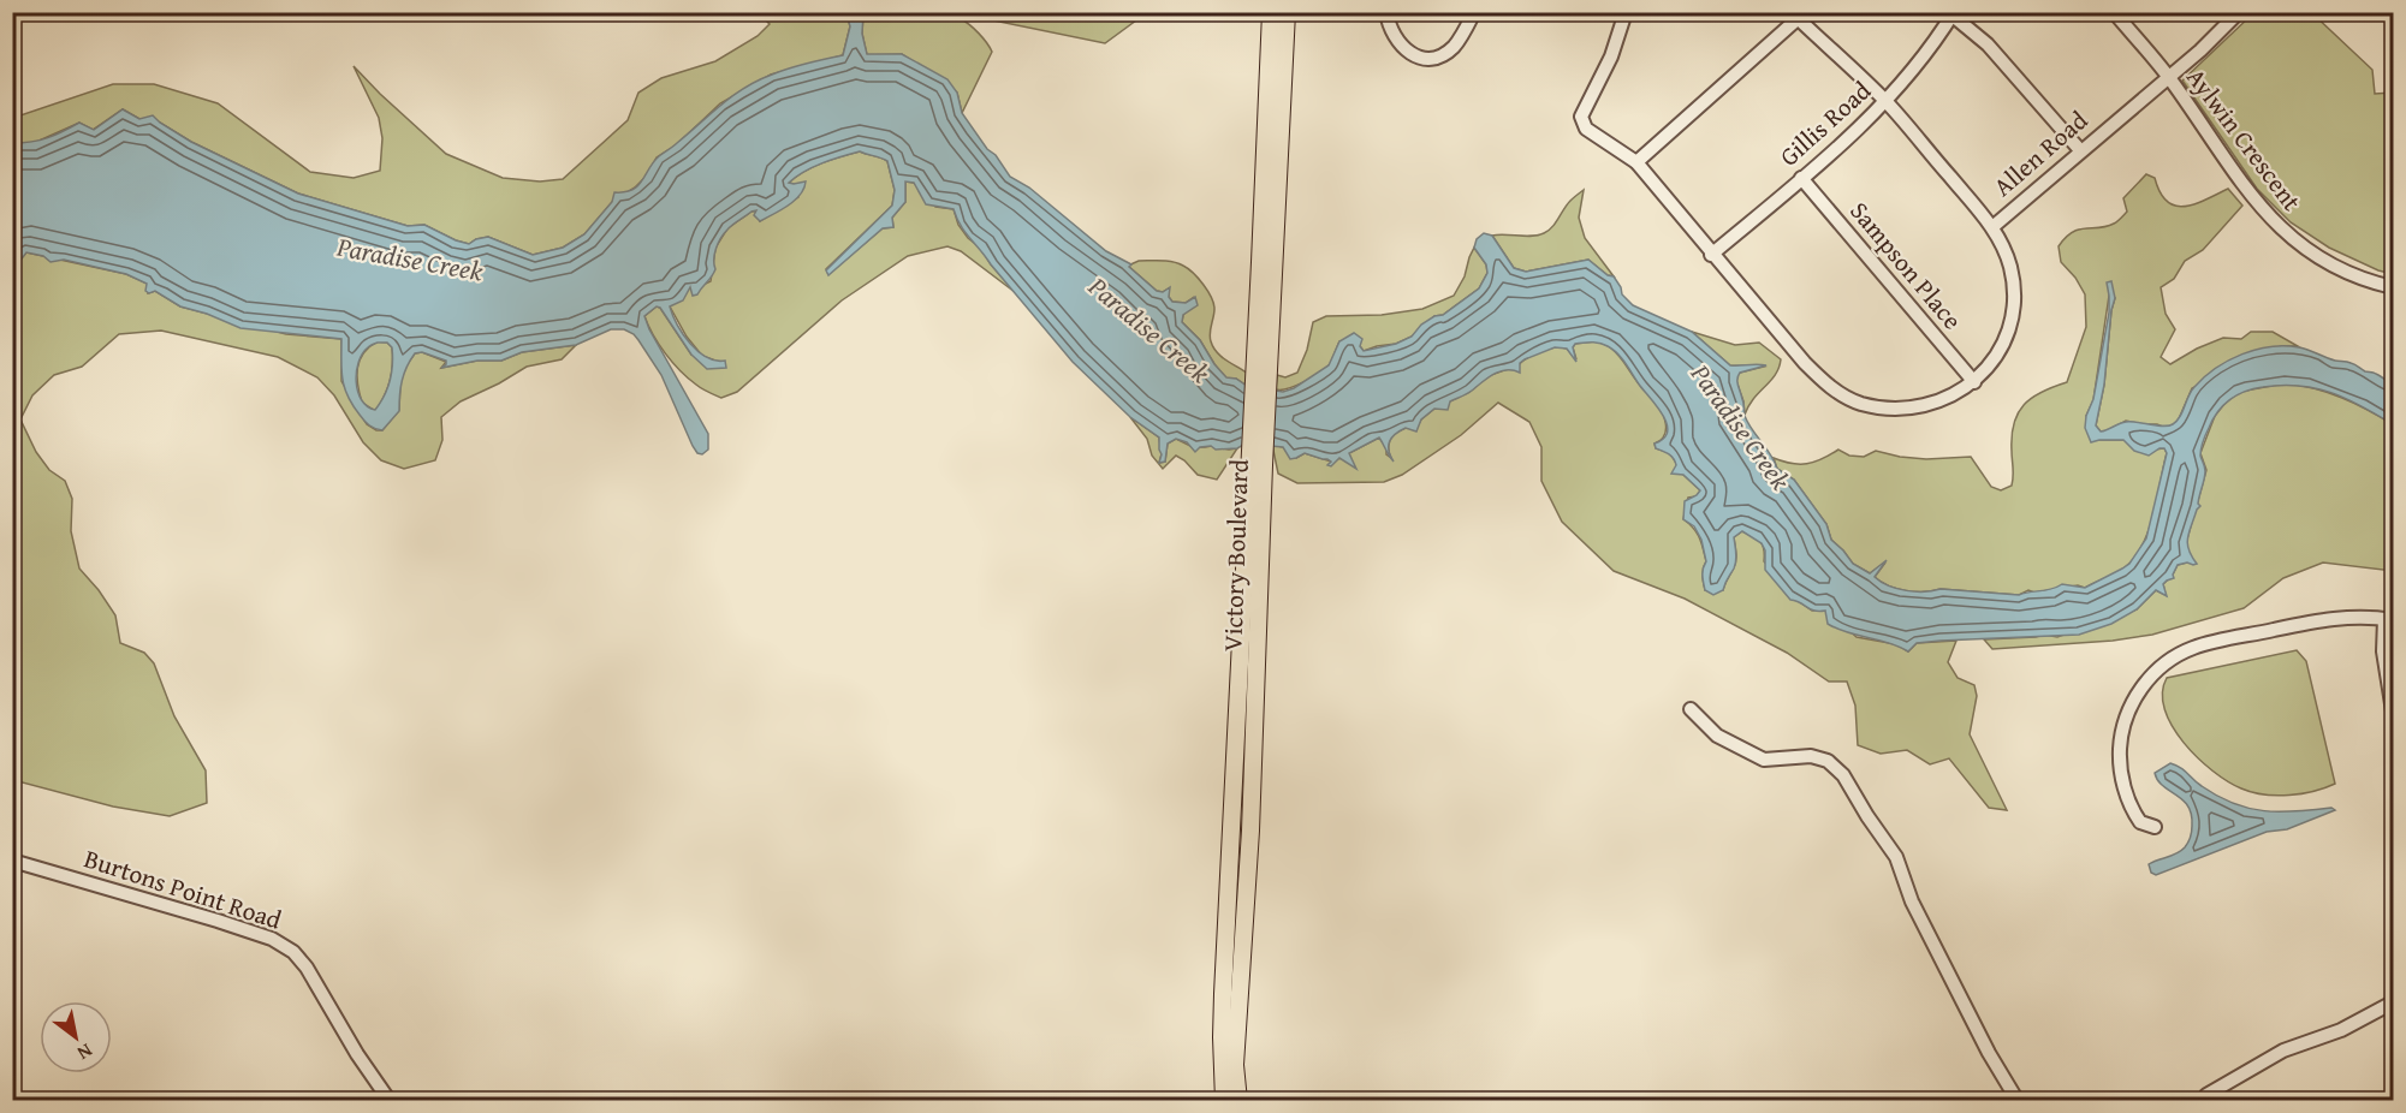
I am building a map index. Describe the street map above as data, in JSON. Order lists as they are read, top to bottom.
{
  "streets": {
    "main road": ["Victory Boulevard"],
    "street": [
      "Gillis Road",
      "Aylwin Crescent",
      "Allen Road",
      "Sampson Place",
      "Burtons Point Road"
    ]
  },
  "crossings": [
    ["Gillis Road", "Allen Road"],
    ["Gillis Road", "Sampson Place"],
    ["Aylwin Crescent", "Allen Road"],
    ["Allen Road", "Sampson Place"]
  ],
  "water": ["Paradise Creek"],
  "north": "bottom right"
}
